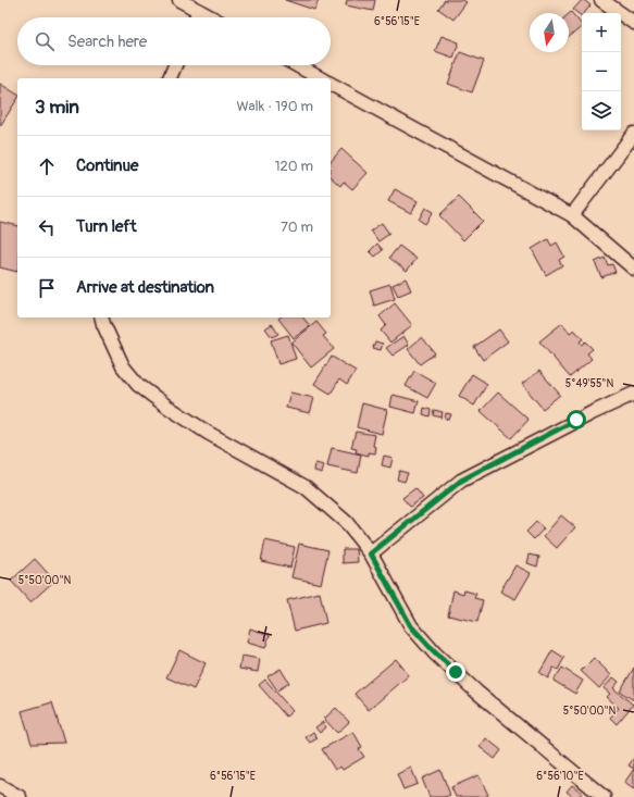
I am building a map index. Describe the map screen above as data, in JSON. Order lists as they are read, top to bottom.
{
  "north": "bottom",
  "page": {
    "map_buttons": ["+", "−"],
    "search": "Search here",
    "heading": ["3 min", "Walk · 190 m"],
    "list": [
      ["Continue", "120 m"],
      ["Turn left", "70 m"],
      "Arrive at destination"
    ]
  },
  "coordinates": [
    "6°56'15\"E",
    "5°49'55\"N",
    "5°50'00\"N",
    "6°56'10\"E"
  ]
}
